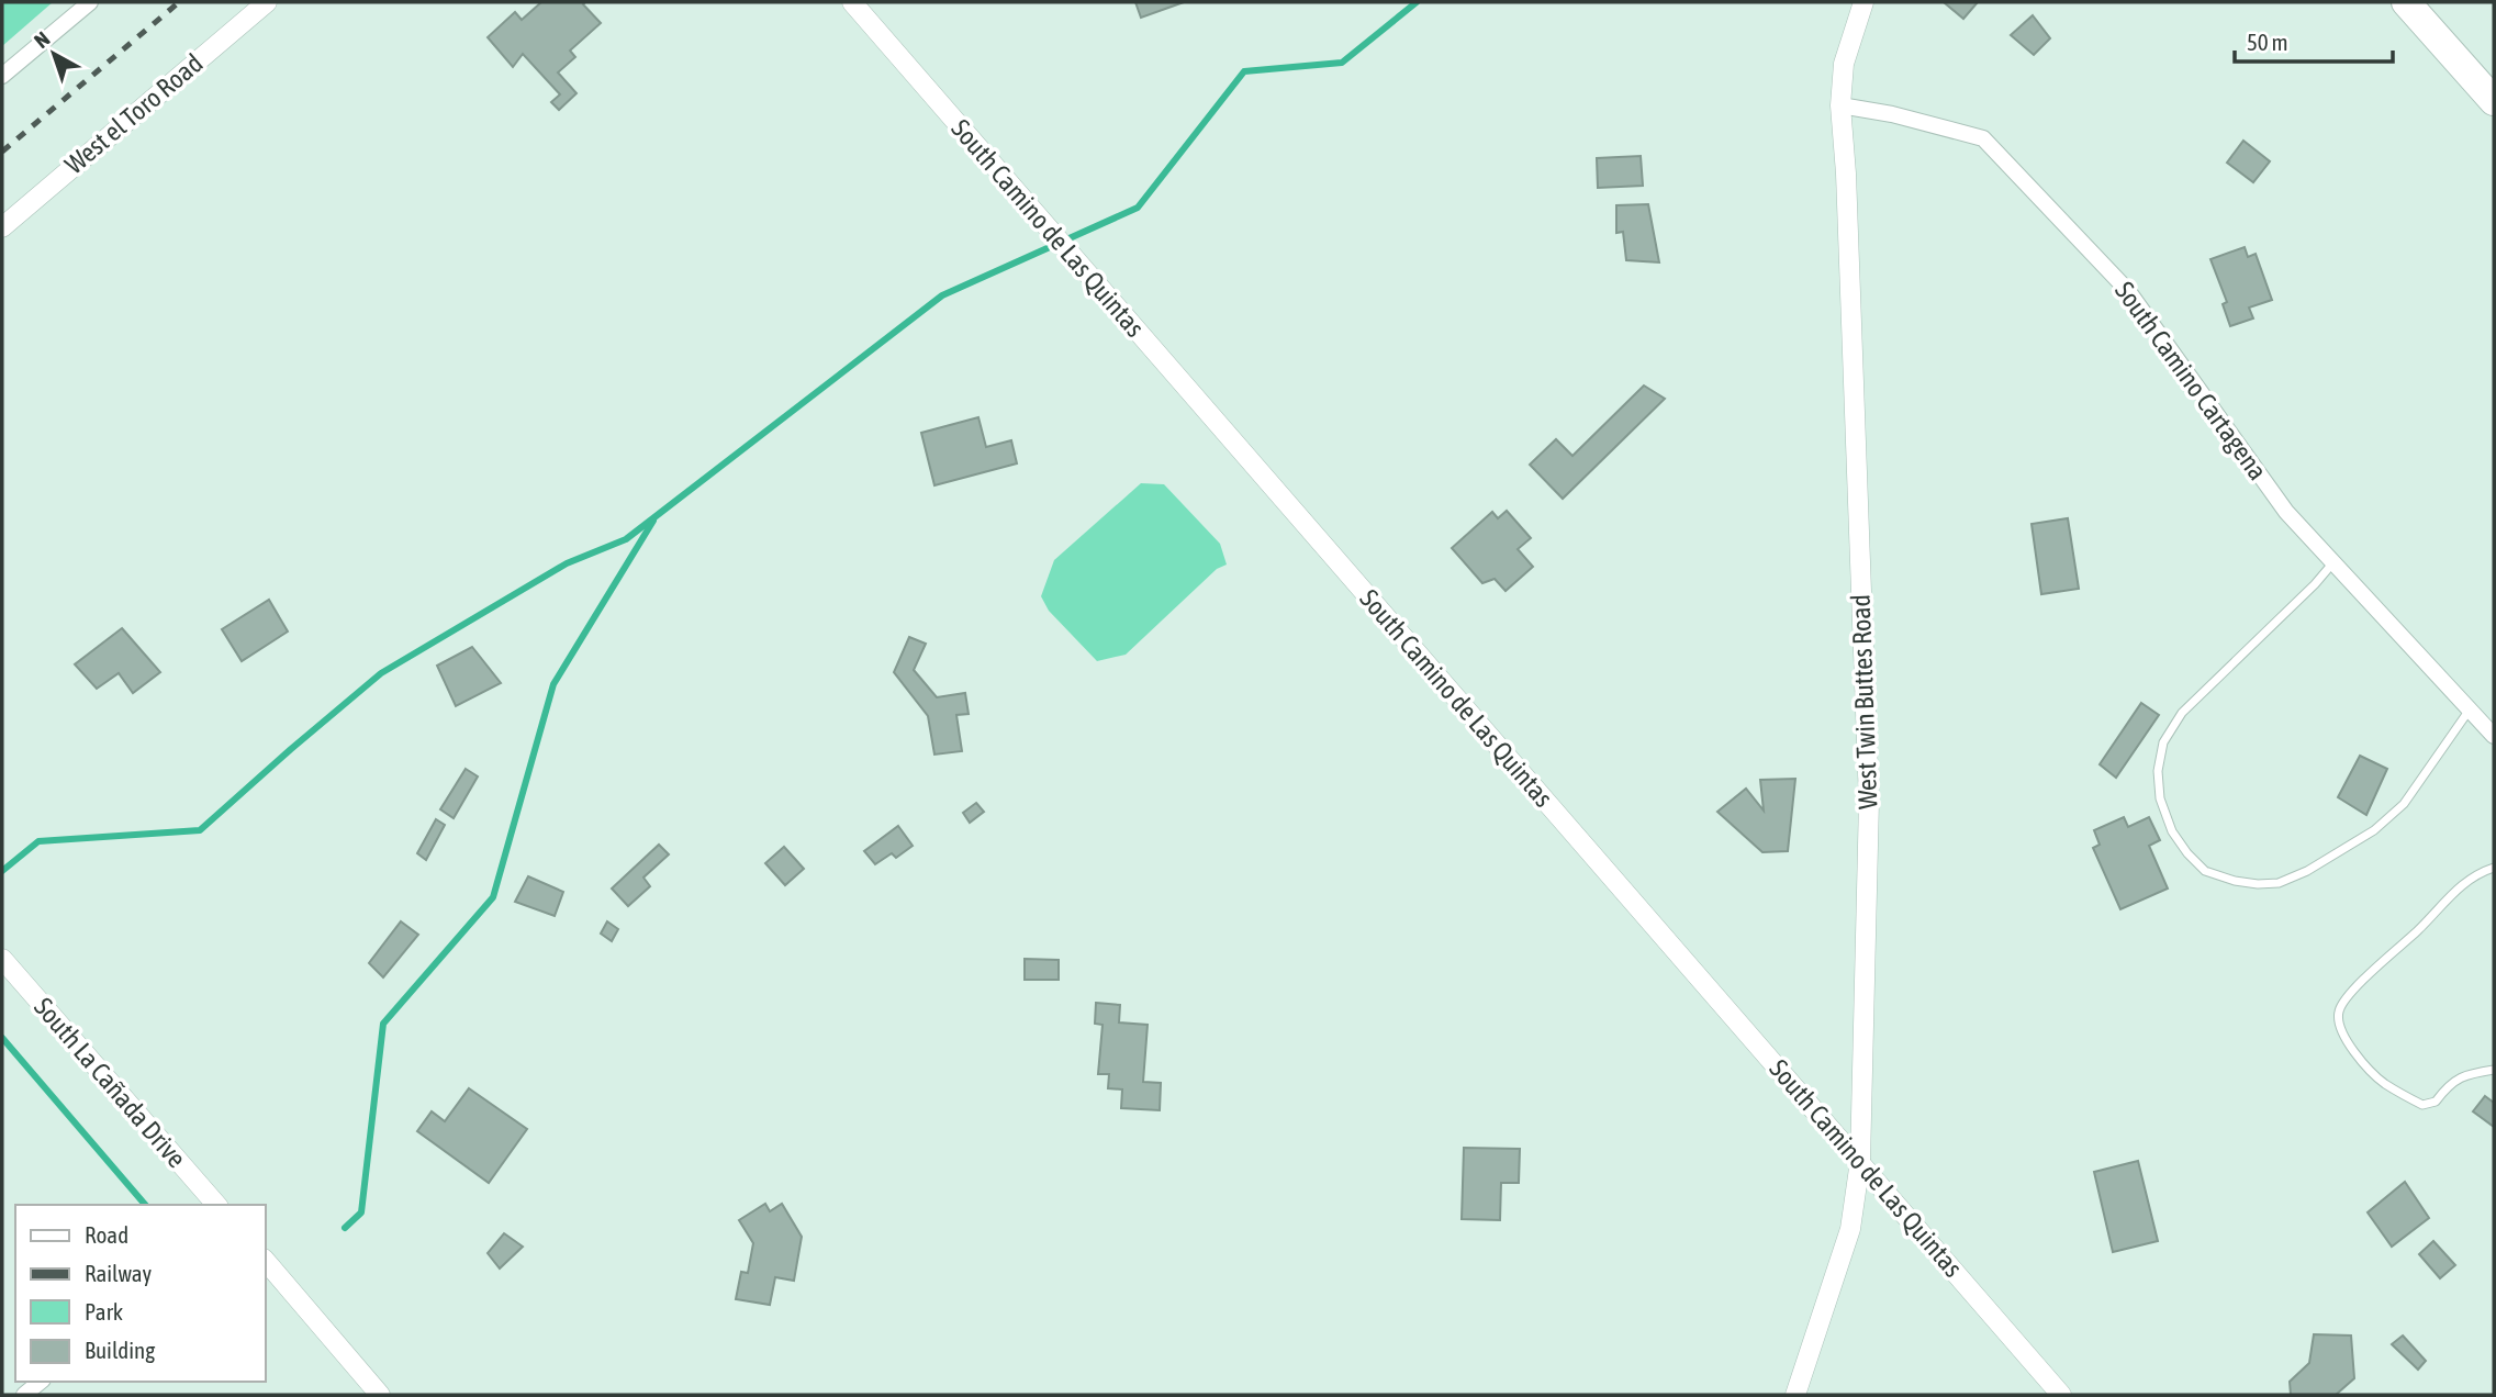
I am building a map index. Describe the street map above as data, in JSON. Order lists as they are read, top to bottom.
{
  "streets": {
    "street": [
      "West el Toro Road",
      "South Camino de Las Quintas",
      "South Camino Cartagena",
      "West Twin Buttes Road",
      "South La Cañada Drive"
    ]
  },
  "crossings": [
    ["South Camino de Las Quintas", "West Twin Buttes Road"],
    ["South Camino Cartagena", "West Twin Buttes Road"]
  ],
  "legend": [
    "Road",
    "Railway",
    "Park",
    "Building"
  ],
  "scale_bar": "50 m",
  "north": "top left"
}
